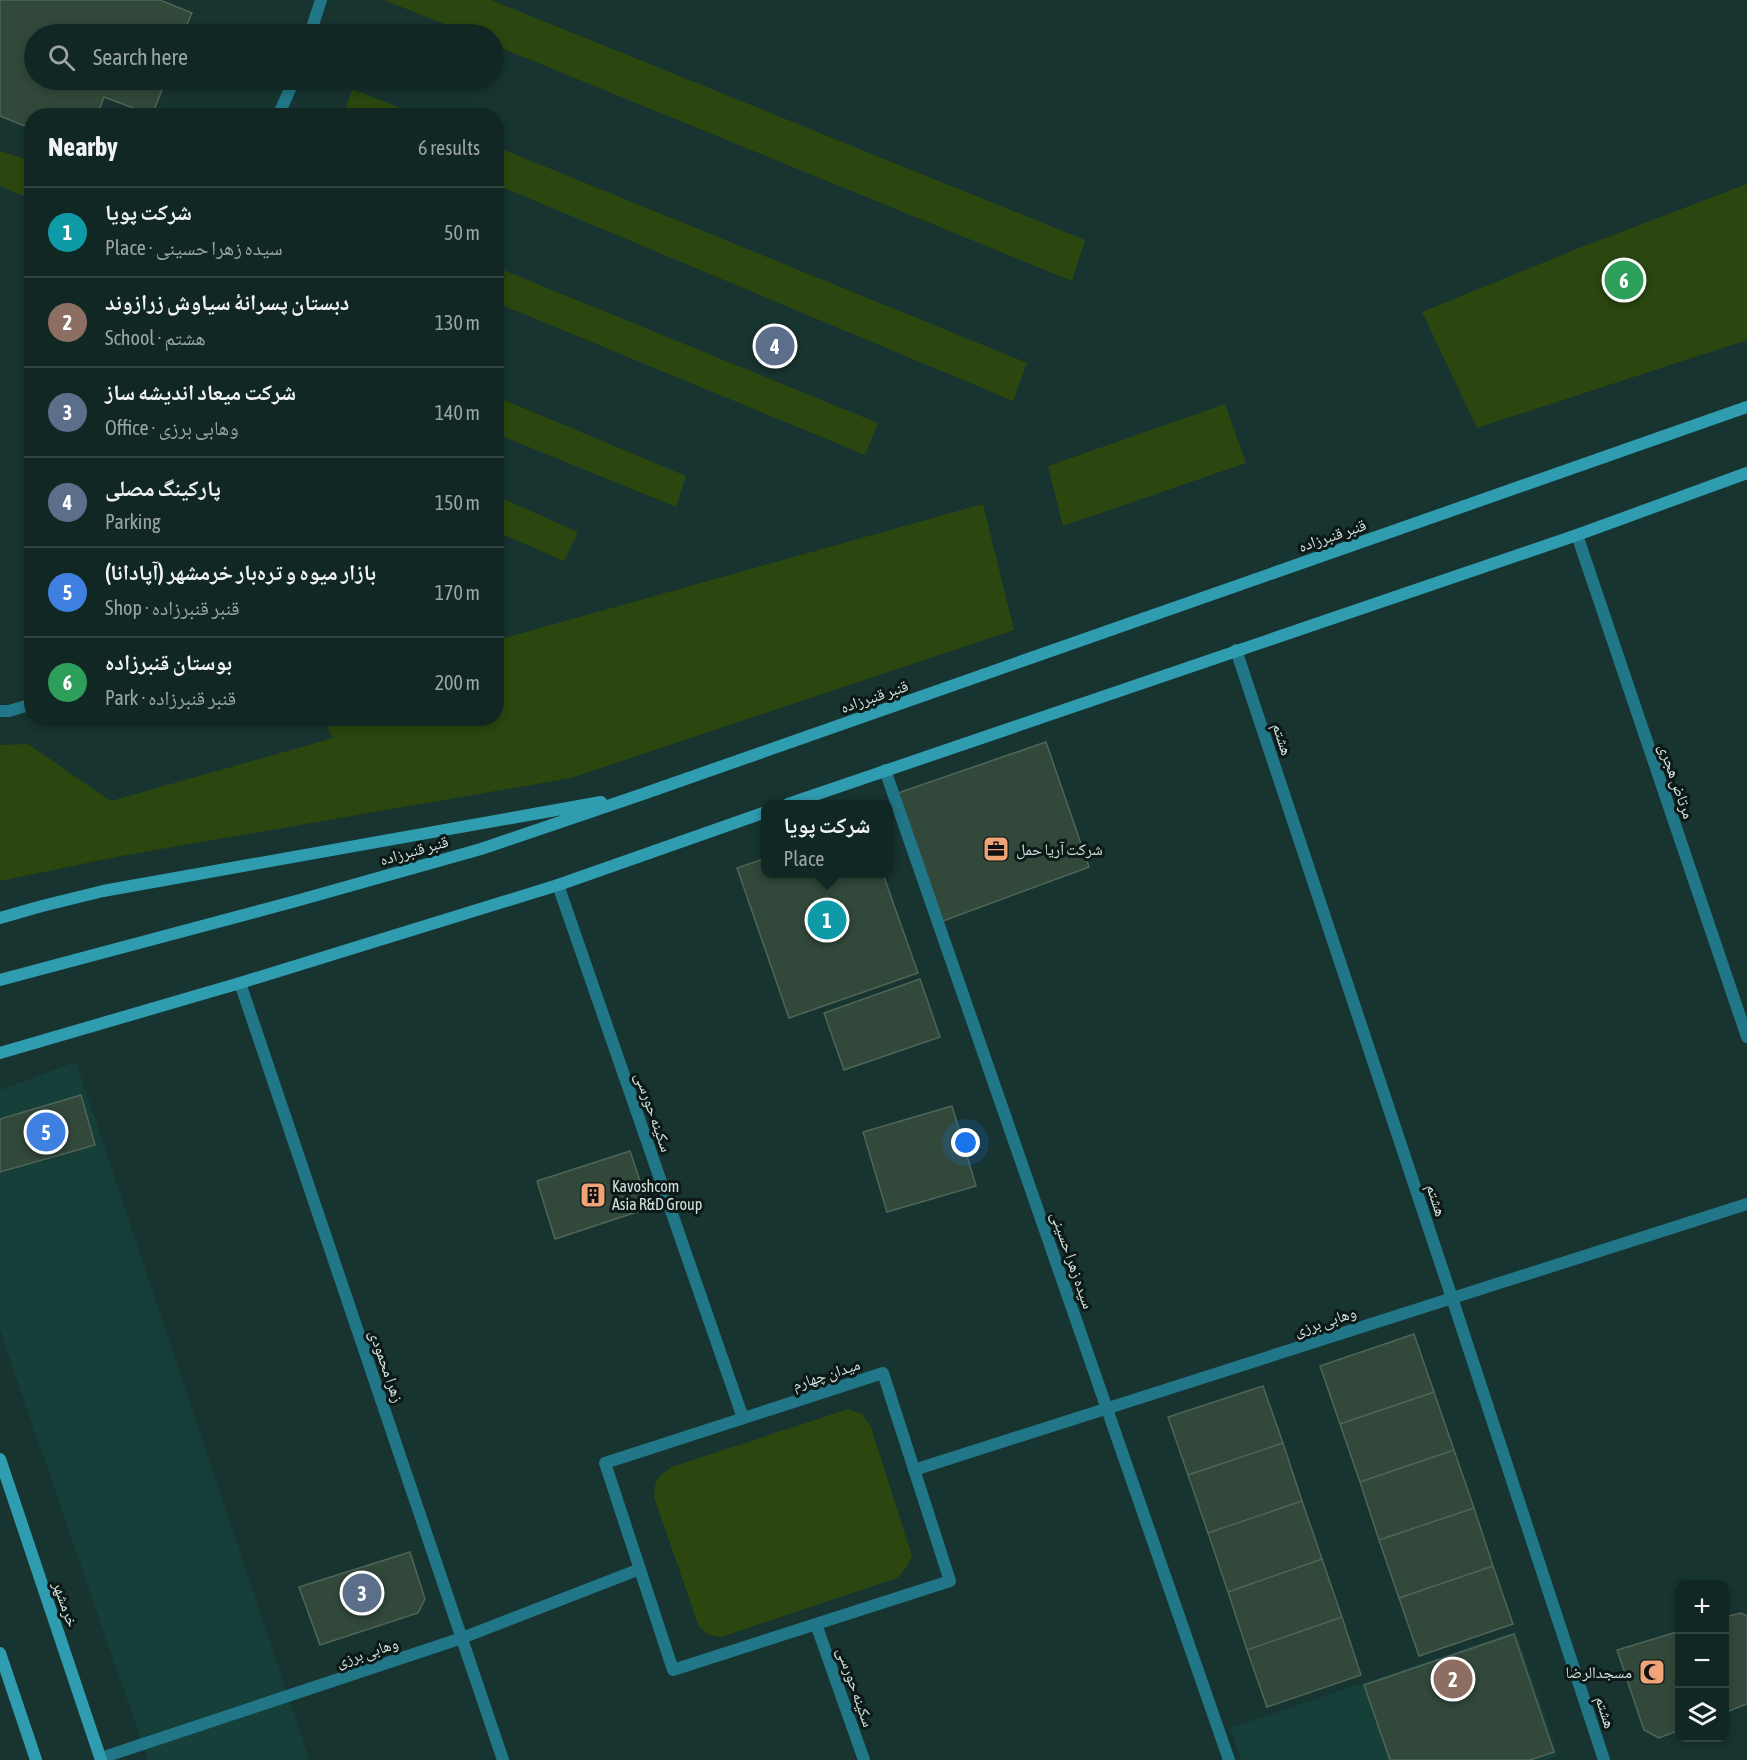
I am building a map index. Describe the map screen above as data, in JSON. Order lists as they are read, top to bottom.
{
  "streets": {
    "main road": ["قنبر قنبرزاده", "خرمشهر"],
    "street": [
      "هشتم",
      "مرتاض هجری",
      "سکینه حورسی",
      "سیده زهرا حسینی",
      "وهابی برزی",
      "زهرا محمودی",
      "میدان چهارم"
    ]
  },
  "crossings": [
    ["هشتم", "وهابی برزی"],
    ["سکینه حورسی", "میدان چهارم"],
    ["سیده زهرا حسینی", "وهابی برزی"],
    ["وهابی برزی", "زهرا محمودی"],
    ["وهابی برزی", "میدان چهارم"],
    ["وهابی برزی", "خرمشهر"]
  ],
  "places": {
    "office": ["شرکت آریا حمل"],
    "building": ["Kavoshcom Asia R&D Group"],
    "mosque": ["مسجدالرضا"]
  },
  "page": {
    "search": "Search here",
    "heading": ["Nearby", "6 results"],
    "list": [
      {
        "mark": "1",
        "name": "شرکت پویا",
        "note": "Place · سیده زهرا حسینی",
        "value": "50 m"
      },
      {
        "mark": "2",
        "name": "دبستان پسرانهٔ سیاوش زرازوند",
        "note": "School · هشتم",
        "value": "130 m"
      },
      {
        "mark": "3",
        "name": "شرکت میعاد اندیشه ساز",
        "note": "Office · وهابی برزی",
        "value": "140 m"
      },
      {
        "mark": "4",
        "name": "پارکینگ مصلی",
        "note": "Parking",
        "value": "150 m"
      },
      {
        "mark": "5",
        "name": "بازار میوه و تره‌بار خرمشهر (آپادانا)",
        "note": "Shop · قنبر قنبرزاده",
        "value": "170 m"
      },
      {
        "mark": "6",
        "name": "بوستان قنبرزاده",
        "note": "Park · قنبر قنبرزاده",
        "value": "200 m"
      }
    ],
    "pins": [
      "6",
      "4",
      "1",
      "5",
      "3",
      "2"
    ],
    "popup": ["شرکت پویا", "Place"],
    "map_buttons": ["+", "−"]
  }
}
